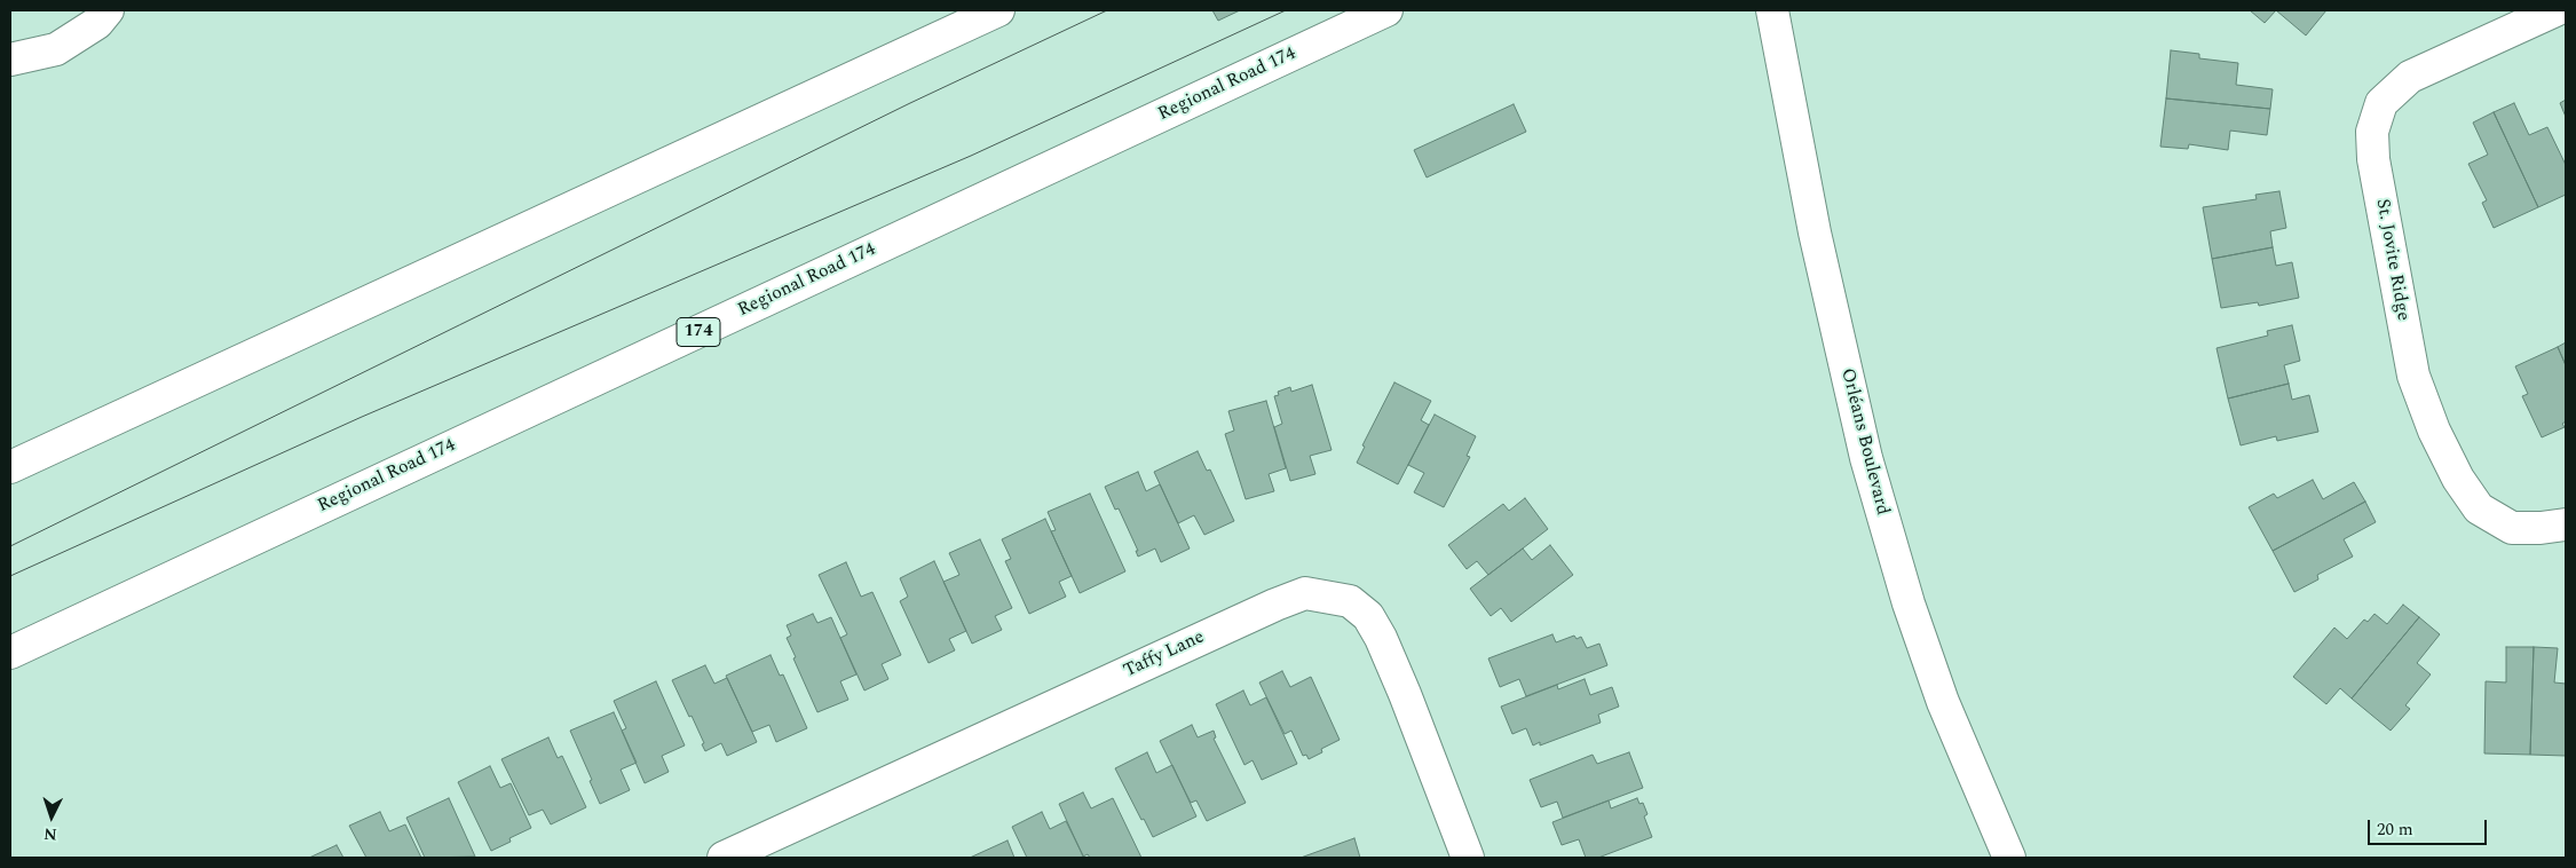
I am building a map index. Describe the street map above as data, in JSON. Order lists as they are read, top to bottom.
{
  "streets": {
    "main road": [
      "Regional Road 174",
      "St. Jovite Ridge",
      "174",
      "Orléans Boulevard",
      "Taffy Lane"
    ]
  },
  "scale_bar": "20 m",
  "north": "bottom"
}
